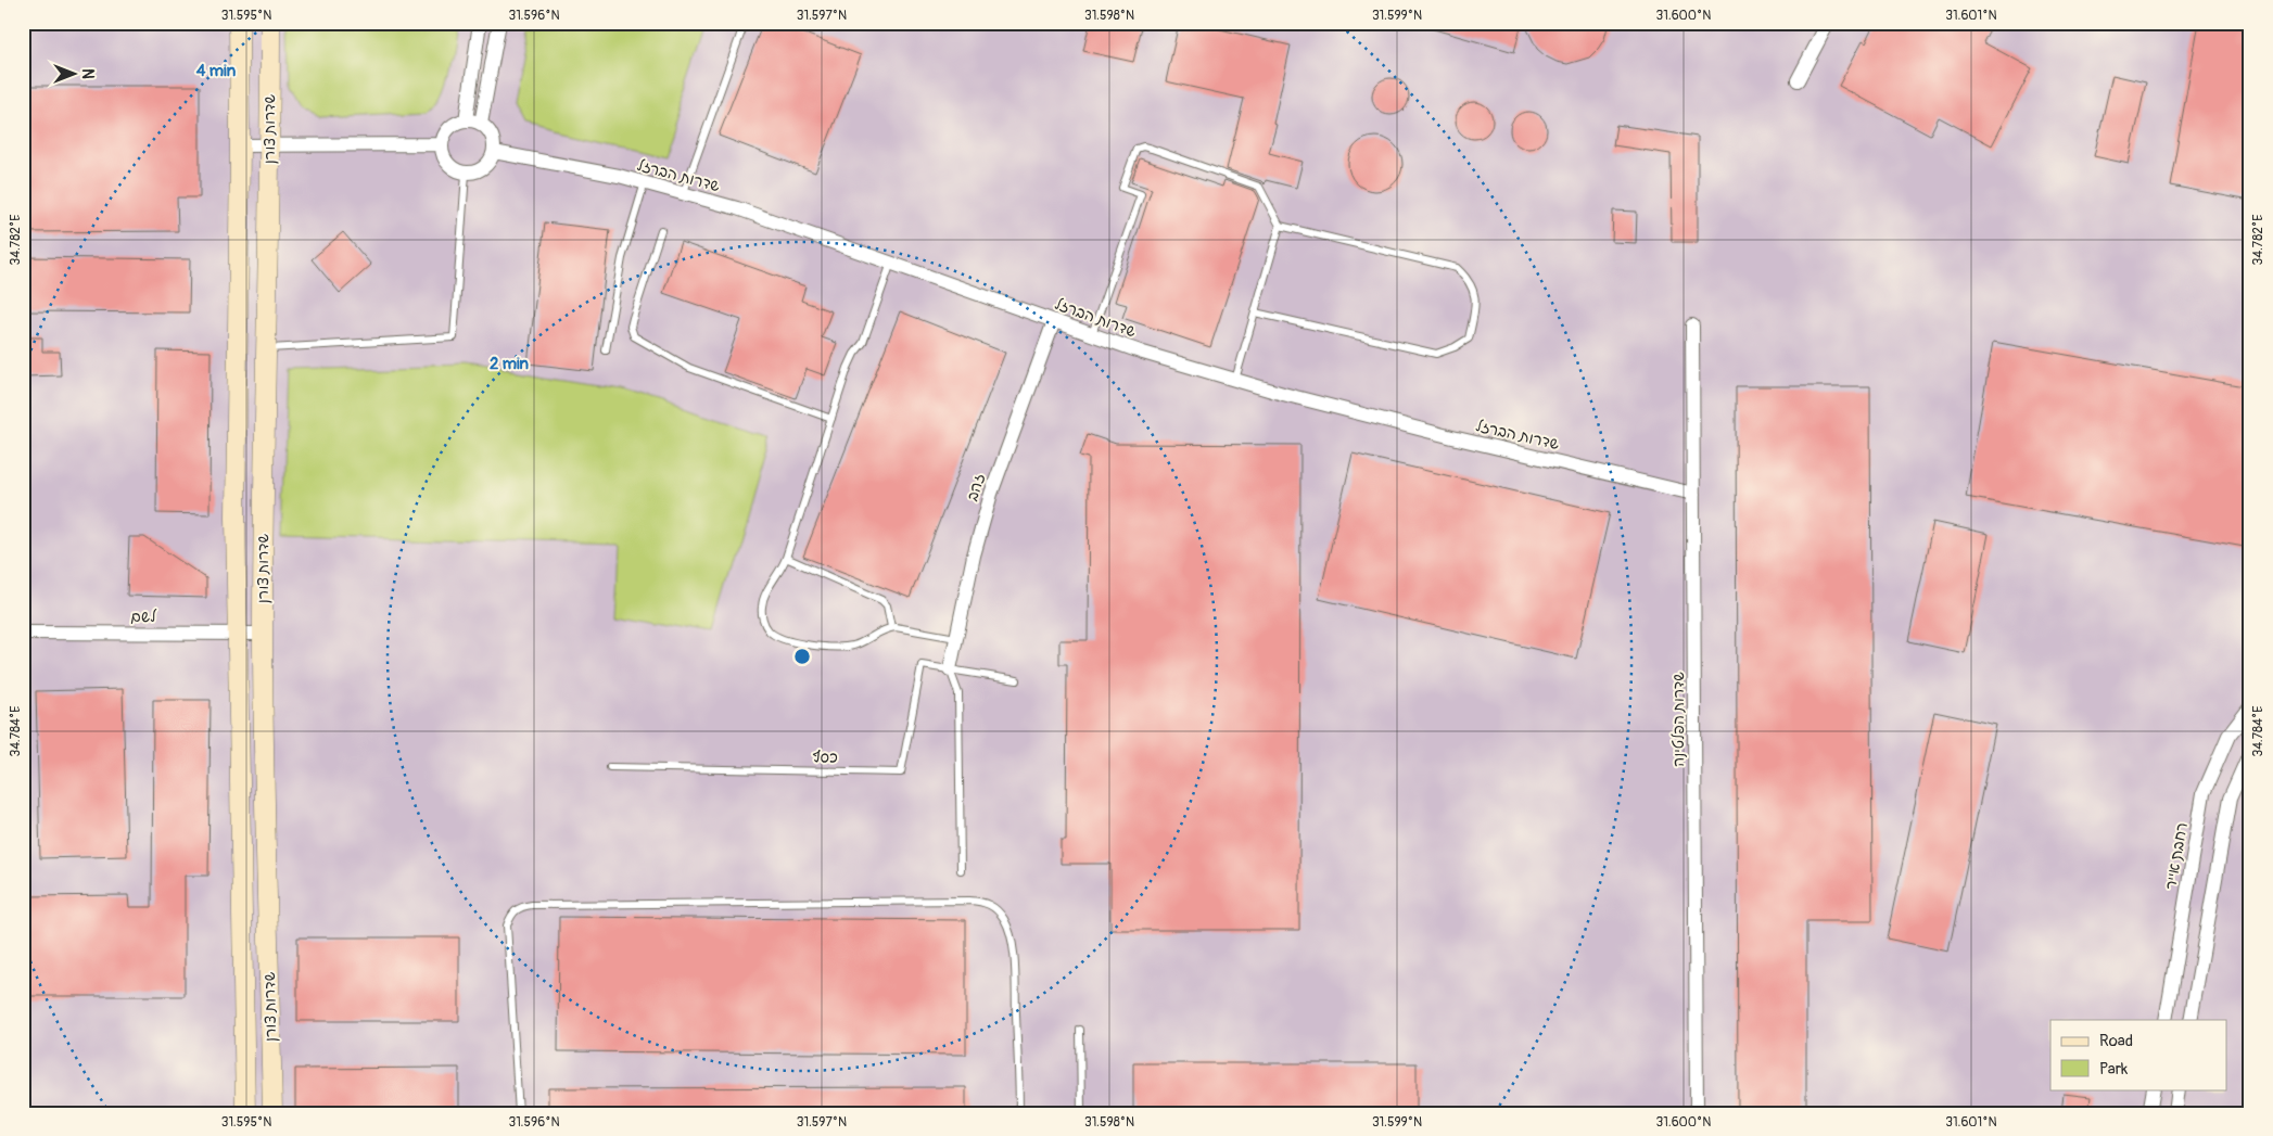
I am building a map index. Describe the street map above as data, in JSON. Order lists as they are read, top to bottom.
{
  "streets": {
    "street": [
      "שדרות צורן",
      "שדרות הברזל",
      "זהב",
      "לשם",
      "שדרות הפלטינה",
      "רחבת אייר"
    ],
    "lane": ["כסף"]
  },
  "crossings": [
    ["שדרות צורן", "לשם"],
    ["שדרות הברזל", "זהב"],
    ["שדרות הברזל", "שדרות הפלטינה"],
    ["זהב", "כסף"]
  ],
  "legend": ["Road", "Park"],
  "north": "right",
  "coordinates": [
    "31.595°N",
    "31.596°N",
    "31.597°N",
    "31.598°N",
    "31.599°N",
    "31.600°N",
    "31.601°N",
    "34.782°E",
    "34.784°E"
  ],
  "rings": ["4 min", "2 min"]
}
